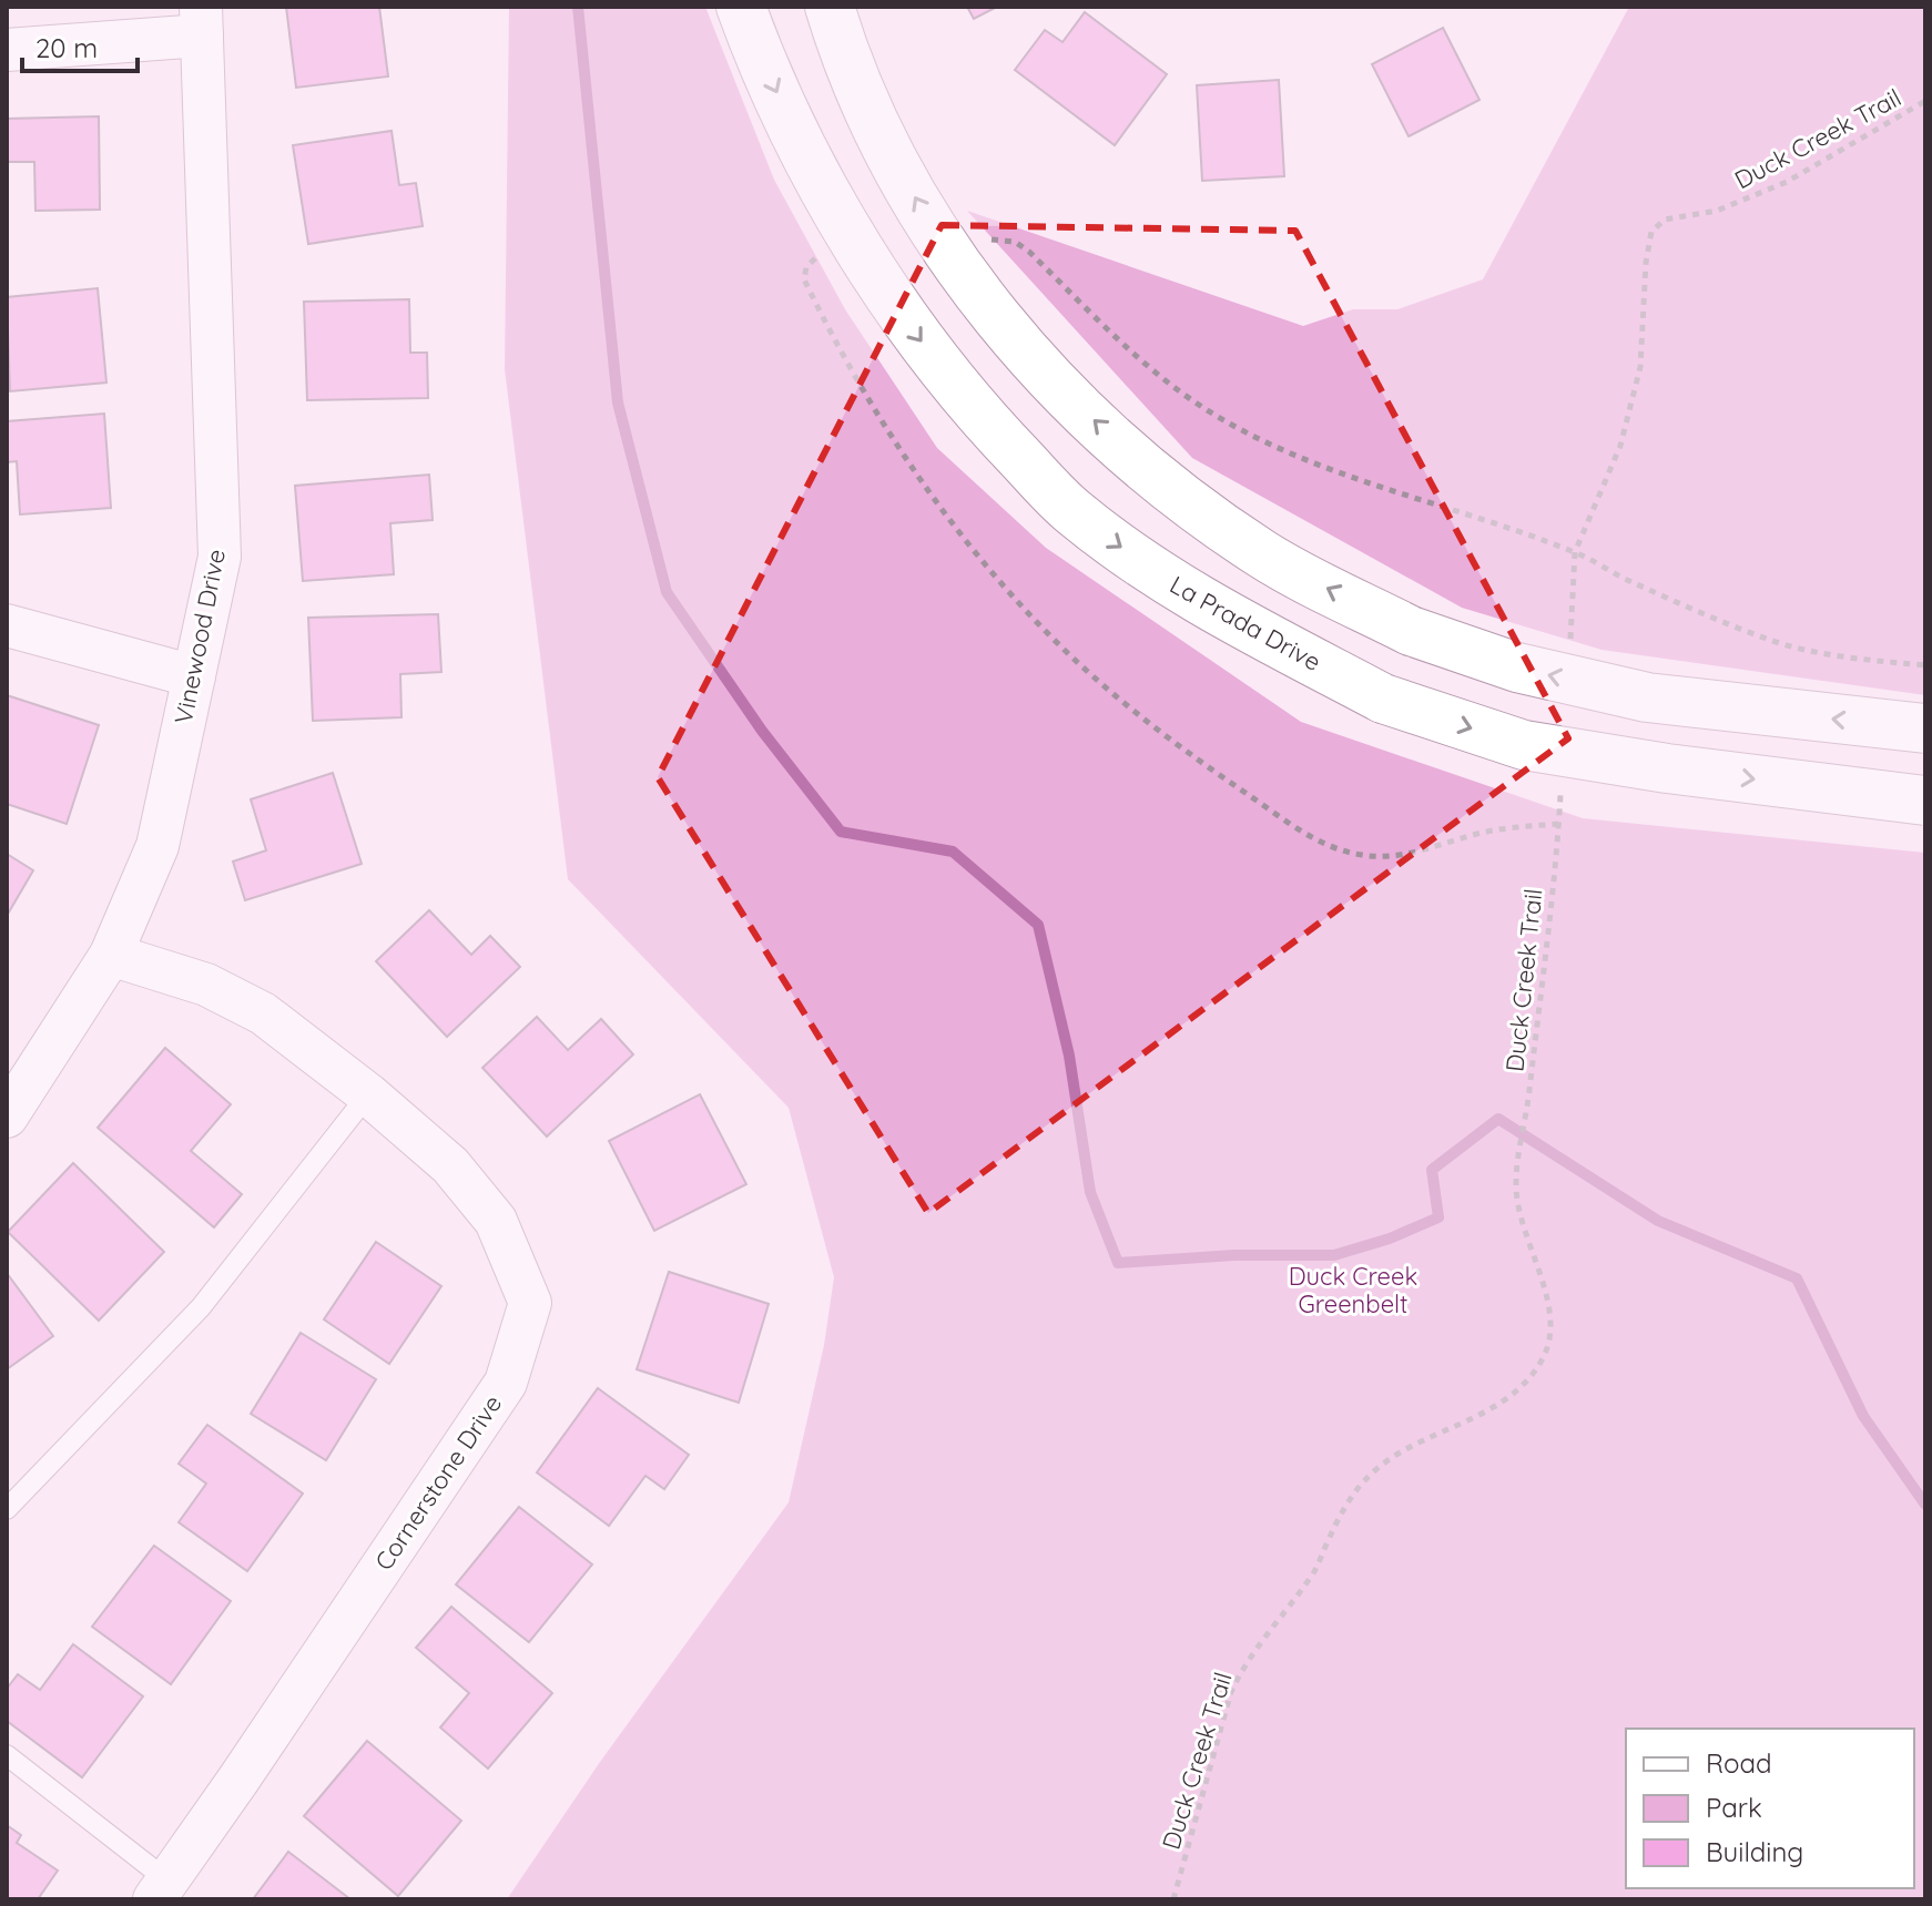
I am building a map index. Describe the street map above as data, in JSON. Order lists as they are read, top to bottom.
{
  "streets": {
    "main road": ["La Prada Drive"],
    "street": ["Vinewood Drive", "Cornerstone Drive"],
    "path": ["Duck Creek Trail"]
  },
  "crossings": [
    ["Vinewood Drive", "Cornerstone Drive"]
  ],
  "parks": ["Duck Creek Greenbelt"],
  "legend": ["Road", "Park", "Building"],
  "scale_bar": "20 m"
}
